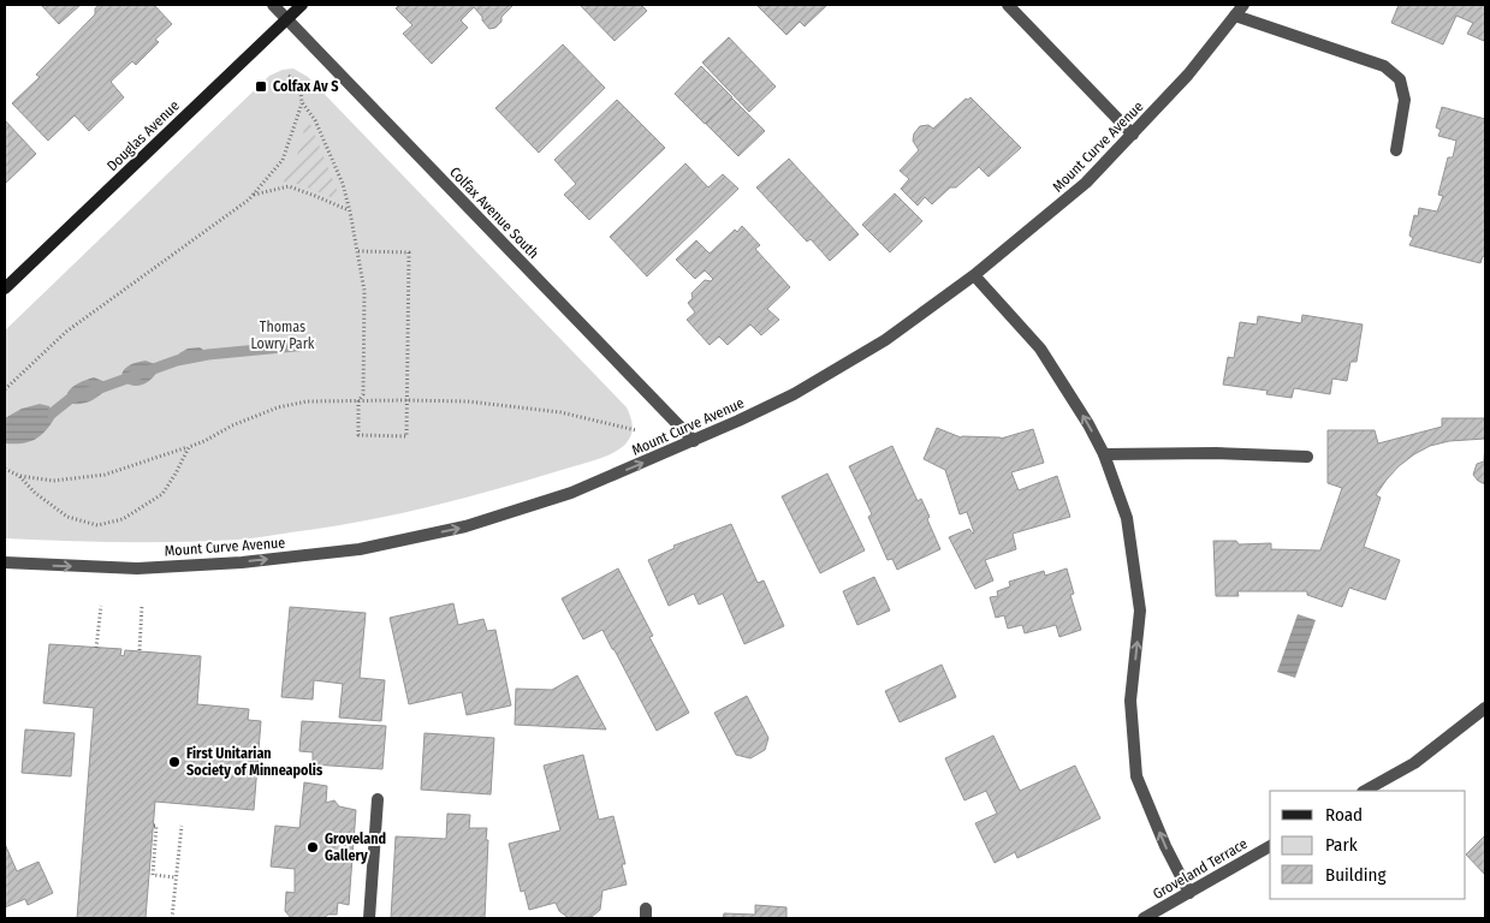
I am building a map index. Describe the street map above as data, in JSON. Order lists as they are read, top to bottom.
{
  "streets": {
    "street": [
      "Douglas Avenue",
      "Mount Curve Avenue",
      "Colfax Avenue South",
      "Groveland Terrace"
    ]
  },
  "crossings": [
    ["Douglas Avenue", "Colfax Avenue South"],
    ["Mount Curve Avenue", "Colfax Avenue South"]
  ],
  "one_way": ["Mount Curve Avenue"],
  "parks": ["Thomas Lowry Park"],
  "places": {
    "transit": ["Colfax Av S"],
    "other": ["First Unitarian Society of Minneapolis", "Groveland Gallery"]
  },
  "legend": ["Road", "Park", "Building"]
}
